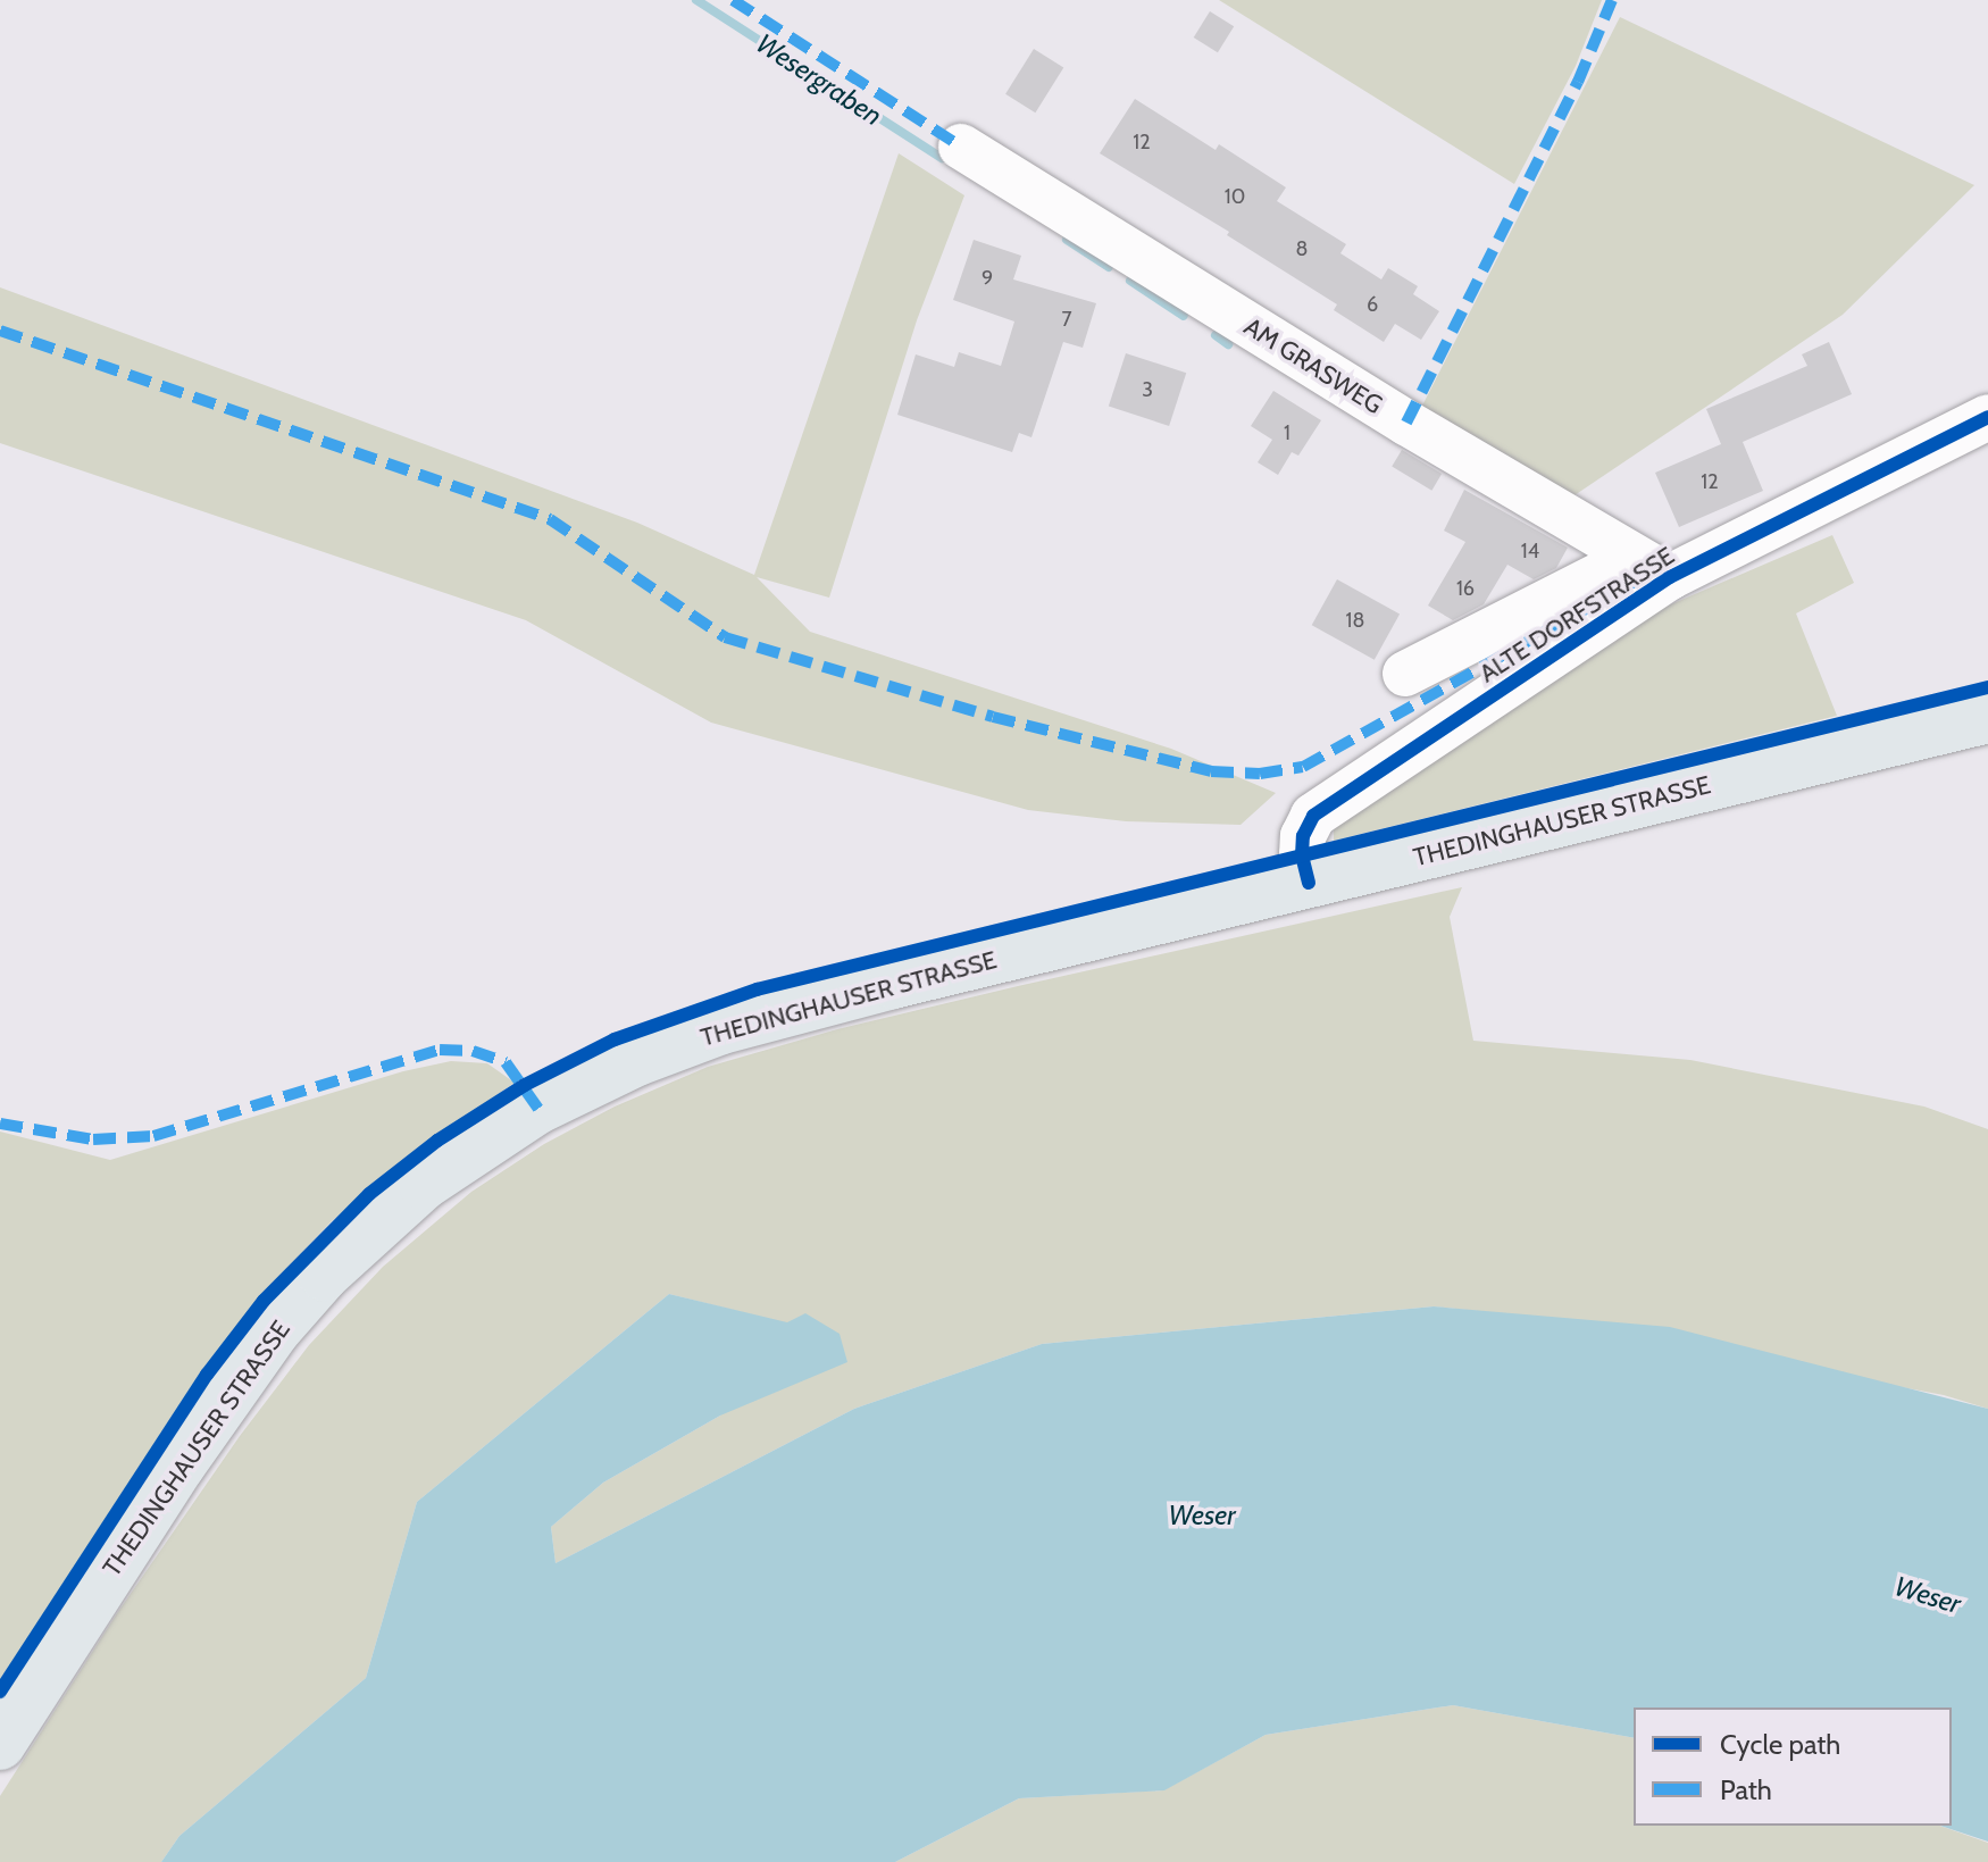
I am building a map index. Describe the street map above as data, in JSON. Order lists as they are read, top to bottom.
{
  "streets": {
    "main road": ["THEDINGHAUSER STRASSE"],
    "street": ["AM GRASWEG", "ALTE DORFSTRASSE"]
  },
  "crossings": [
    ["AM GRASWEG", "ALTE DORFSTRASSE"],
    ["ALTE DORFSTRASSE", "THEDINGHAUSER STRASSE"]
  ],
  "water": ["Wesergraben", "Weser"],
  "house_numbers": [
    "12",
    "10",
    "8",
    "9",
    "6",
    "7",
    "3",
    "1",
    "12",
    "14",
    "16",
    "18"
  ],
  "legend": ["Cycle path", "Path"]
}
